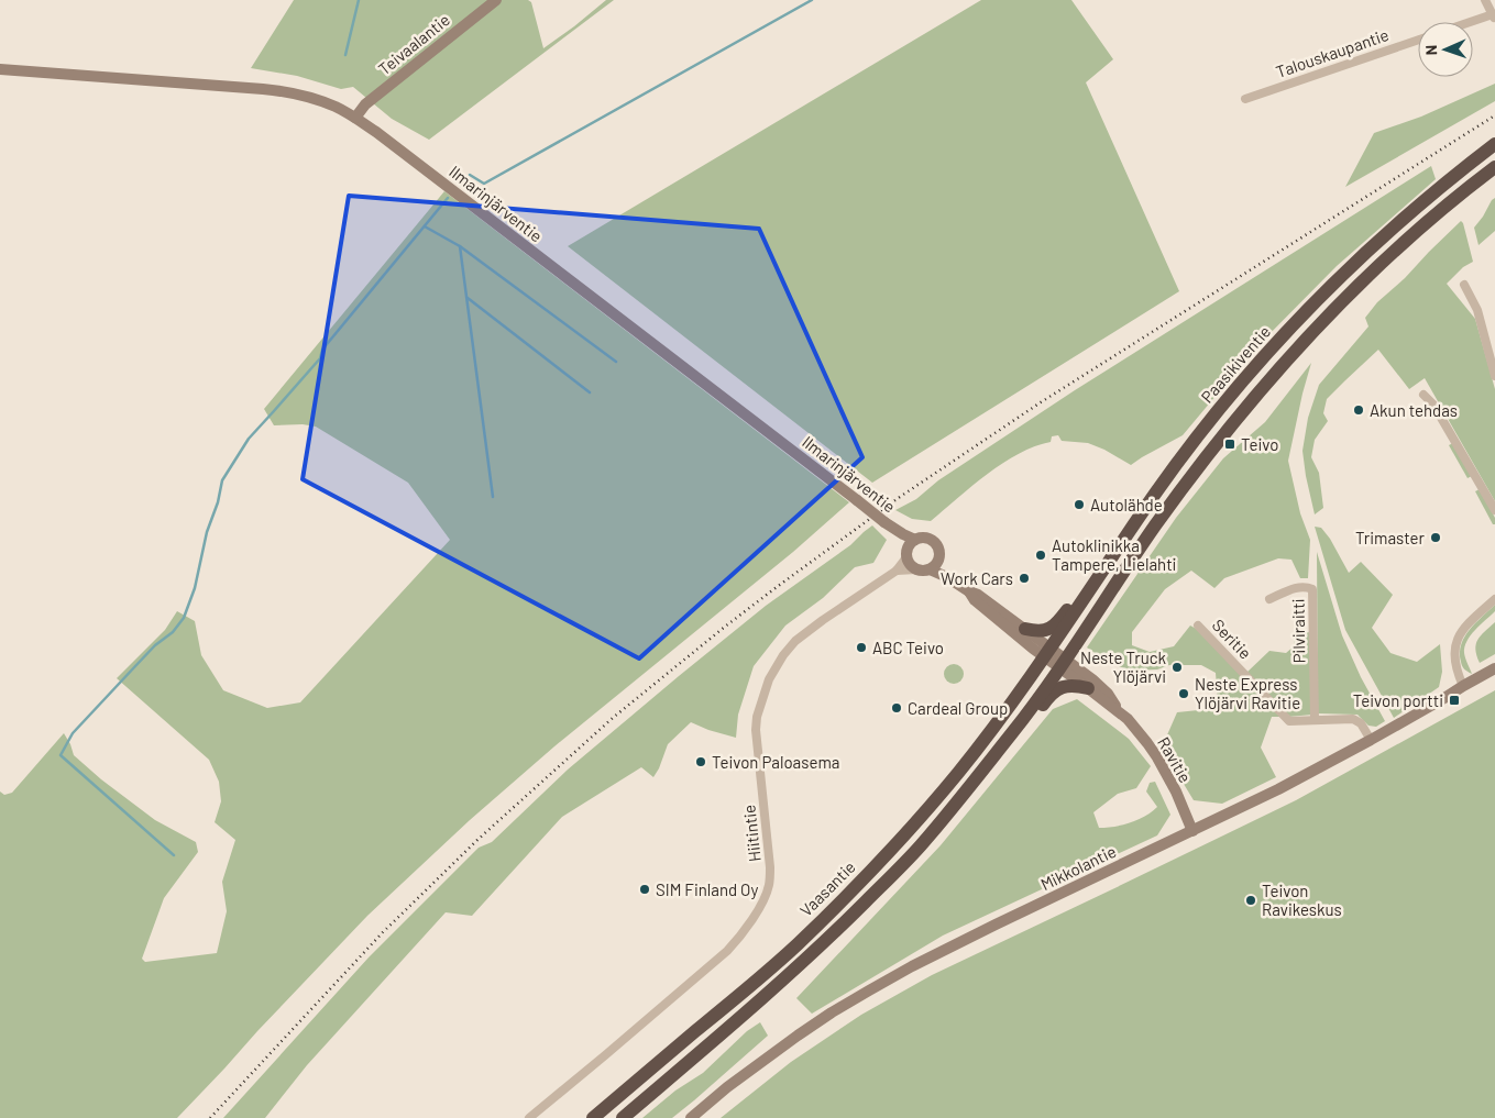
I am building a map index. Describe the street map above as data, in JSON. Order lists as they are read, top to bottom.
{
  "streets": {
    "highway": ["Paasikiventie", "Vaasantie"],
    "main road": [
      "Teivaalantie",
      "Ilmarinjärventie",
      "Ravitie",
      "Mikkolantie"
    ],
    "street": [
      "Talouskaupantie",
      "Pilviraitti",
      "Seritie",
      "Hiitintie"
    ]
  },
  "crossings": [
    ["Teivaalantie", "Ilmarinjärventie"],
    ["Ilmarinjärventie", "Hiitintie"],
    ["Paasikiventie", "Ravitie"],
    ["Paasikiventie", "Vaasantie"],
    ["Pilviraitti", "Seritie"],
    ["Ravitie", "Mikkolantie"],
    ["Ravitie", "Vaasantie"]
  ],
  "places": {
    "other": [
      "Akun tehdas",
      "Autolähde",
      "Trimaster",
      "Autoklinikka Tampere, Lielahti",
      "Work Cars",
      "ABC Teivo",
      "Neste Truck Ylöjärvi",
      "Neste Express Ylöjärvi Ravitie",
      "Cardeal Group",
      "Teivon Paloasema",
      "SIM Finland Oy",
      "Teivon Ravikeskus"
    ],
    "transit": ["Teivo", "Teivon portti"]
  },
  "north": "left"
}
